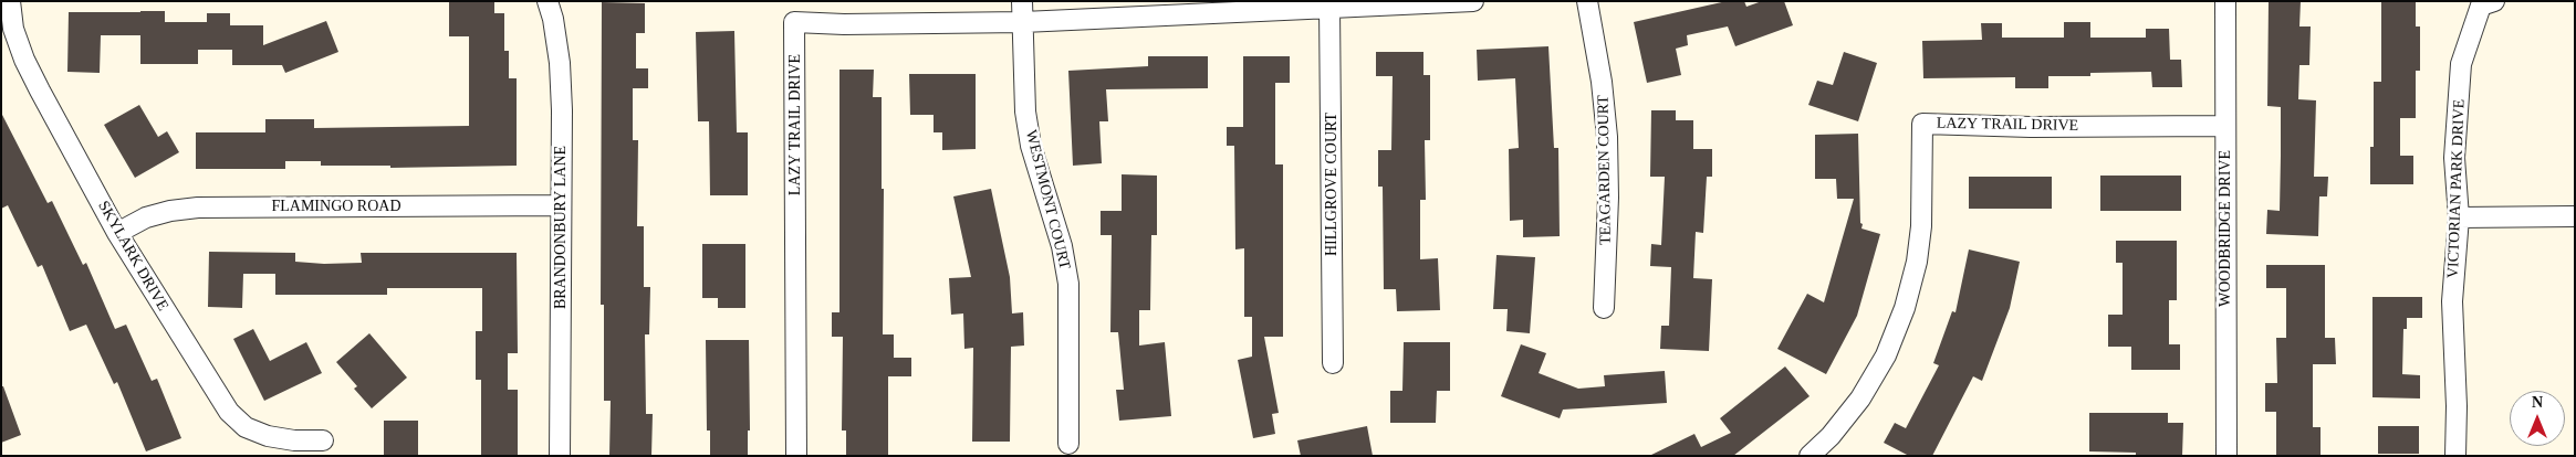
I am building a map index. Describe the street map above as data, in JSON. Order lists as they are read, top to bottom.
{
  "streets": {
    "street": [
      "LAZY TRAIL DRIVE",
      "TEAGARDEN COURT",
      "HILLGROVE COURT",
      "VICTORIAN PARK DRIVE",
      "WESTMONT COURT",
      "FLAMINGO ROAD",
      "BRANDONBURY LANE",
      "WOODBRIDGE DRIVE",
      "SKYLARK DRIVE"
    ]
  },
  "crossings": [
    ["LAZY TRAIL DRIVE", "WESTMONT COURT"],
    ["LAZY TRAIL DRIVE", "WOODBRIDGE DRIVE"],
    ["FLAMINGO ROAD", "BRANDONBURY LANE"],
    ["FLAMINGO ROAD", "SKYLARK DRIVE"]
  ],
  "north": "top"
}
